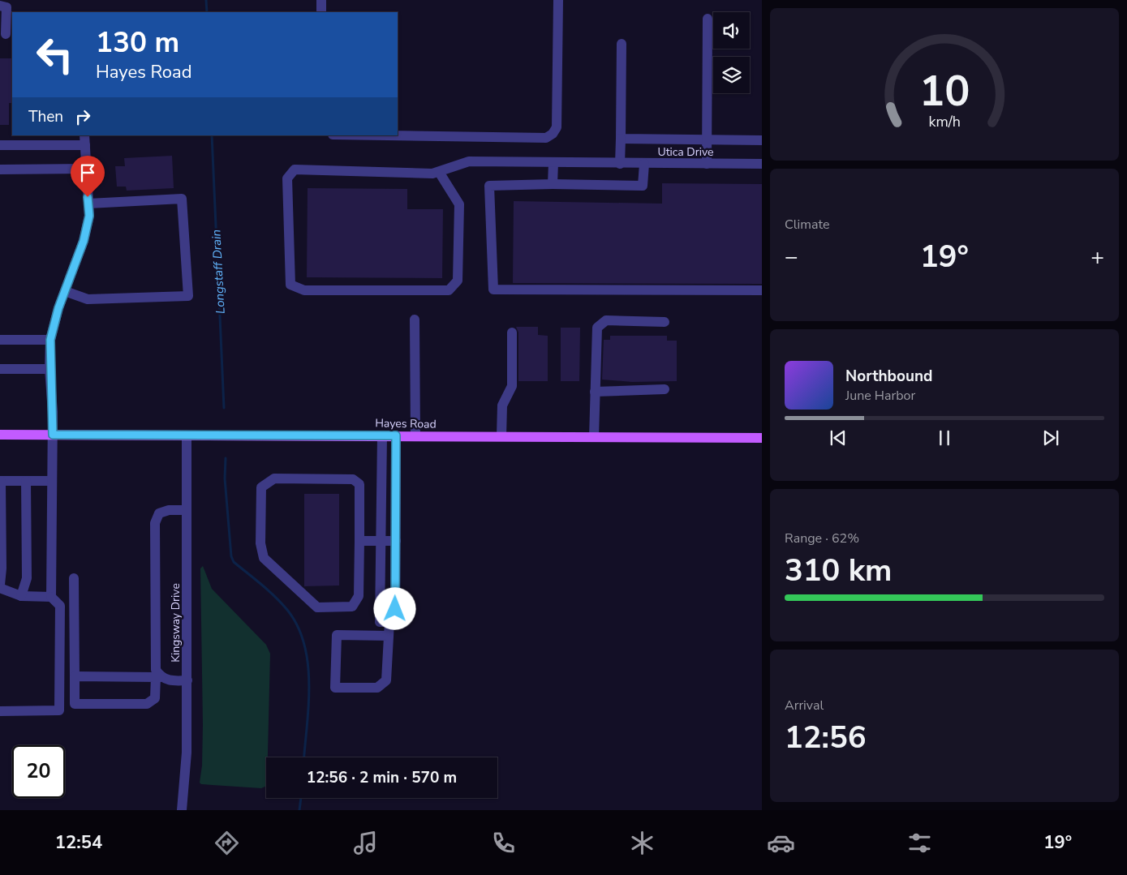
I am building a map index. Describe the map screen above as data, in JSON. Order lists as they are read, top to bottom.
{
  "streets": {
    "main road": ["Hayes Road"],
    "street": ["Utica Drive", "Kingsway Drive"]
  },
  "crossings": [
    ["Hayes Road", "Kingsway Drive"]
  ],
  "water": ["Longstaff Drain"],
  "page": {
    "turn": ["130 m", "Hayes Road"],
    "then": "Then",
    "tile": [
      "Climate",
      ["Range · 62%", "310 km"],
      ["Arrival", "12:56"]
    ],
    "heat": ["−", "19°", "+"],
    "song": ["Northbound", "June Harbor"],
    "limit": "20",
    "trip": "12:56 · 2 min · 570 m",
    "tabs": ["12:54", "19°"],
    "gauge": ["10", "km/h"]
  }
}
